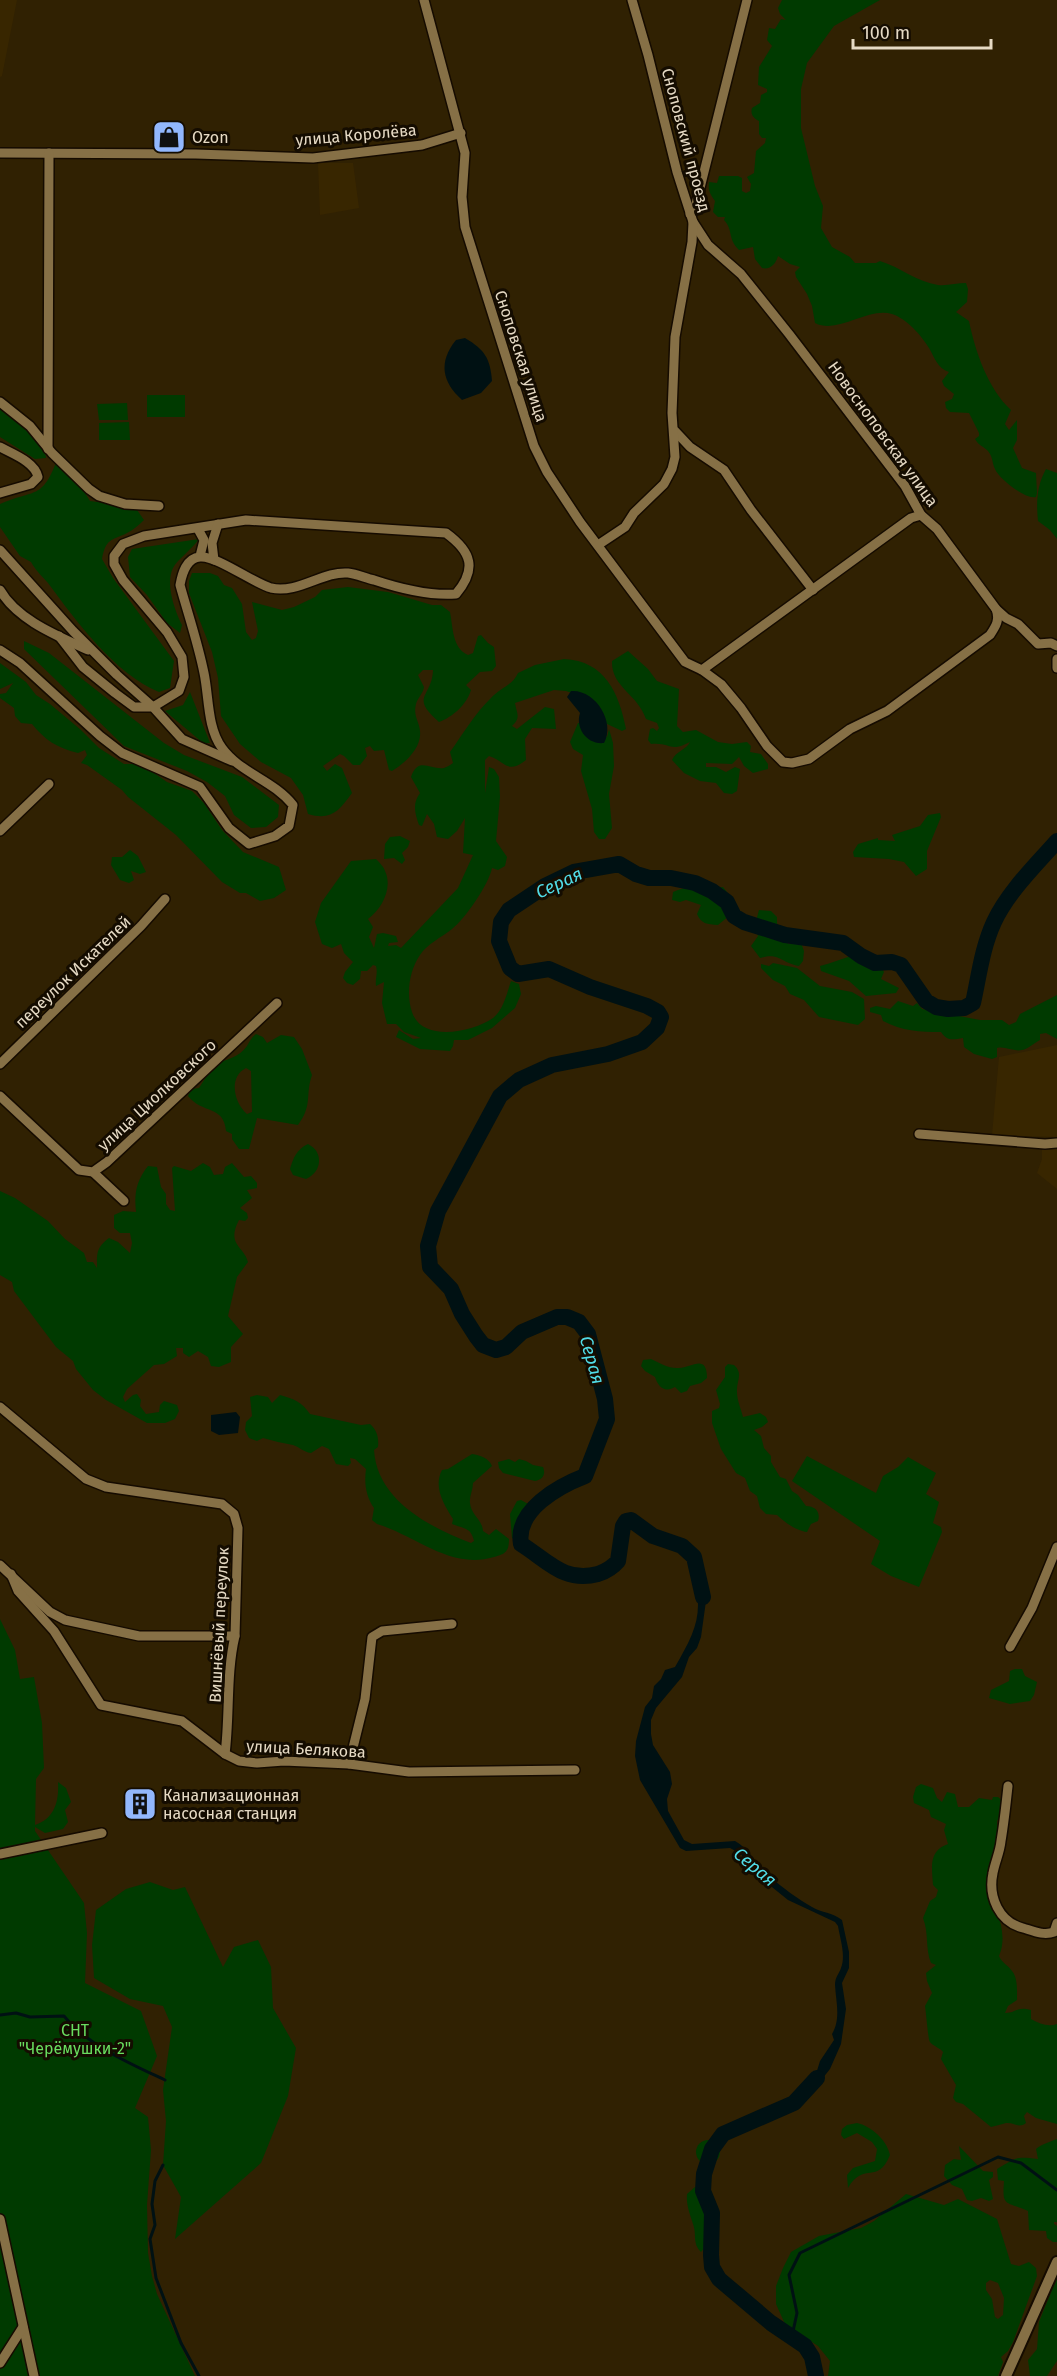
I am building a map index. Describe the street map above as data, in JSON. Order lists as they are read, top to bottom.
{
  "streets": {
    "street": [
      "улица Королёва",
      "Сноповский проезд",
      "Сноповская улица",
      "Новосноповская улица",
      "переулок Искателей",
      "улица Циолковского",
      "Вишнёвый переулок",
      "улица Белякова"
    ]
  },
  "crossings": [
    ["улица Королёва", "Сноповская улица"],
    ["Сноповский проезд", "Сноповская улица"],
    ["Сноповский проезд", "Новосноповская улица"],
    ["Сноповская улица", "Новосноповская улица"],
    ["Вишнёвый переулок", "улица Белякова"]
  ],
  "water": ["Серая"],
  "parks": ["СНТ \"Черёмушки-2\""],
  "places": {
    "shop": ["Ozon"],
    "building": ["Канализационная насосная станция"]
  },
  "scale_bar": "100 m"
}
